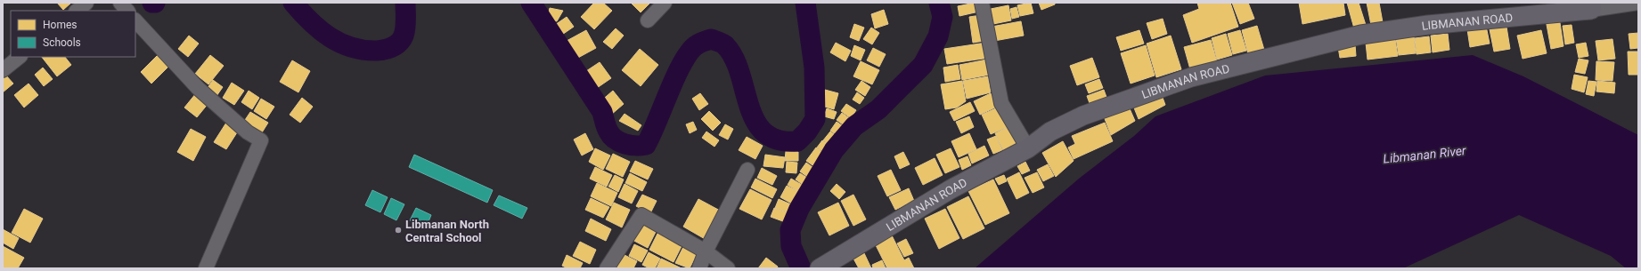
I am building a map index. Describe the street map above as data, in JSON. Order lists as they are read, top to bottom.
{
  "streets": {
    "main road": ["LIBMANAN ROAD"]
  },
  "water": ["Libmanan River"],
  "places": ["Libmanan North Central School"],
  "legend": ["Homes", "Schools"]
}
